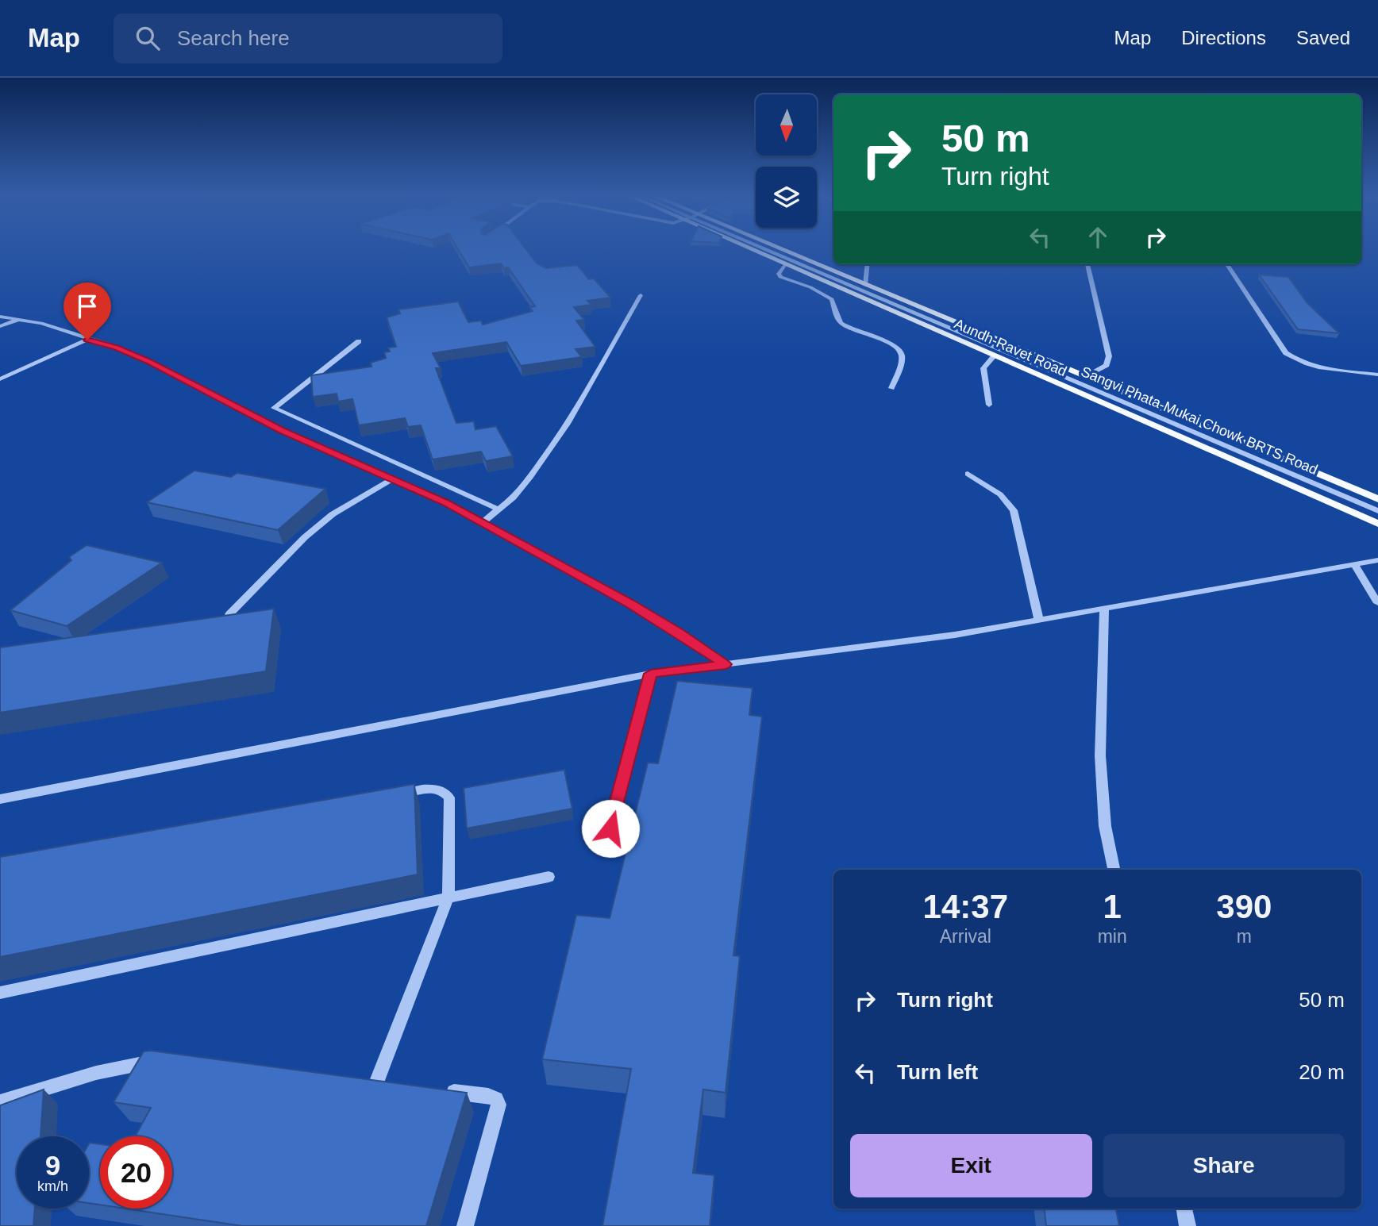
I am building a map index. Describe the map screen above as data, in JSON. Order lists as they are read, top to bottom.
{
  "streets": {
    "main road": ["Aundh-Ravet Road"],
    "street": ["Sangvi Phata-Mukai Chowk BRTS Road"]
  },
  "north": "bottom",
  "page": {
    "header": "Map",
    "search": "Search here",
    "nav": ["Map", "Directions", "Saved"],
    "turn": ["50 m", "Turn right"],
    "eta": [
      "14:37",
      "Arrival",
      "1",
      "min",
      "390",
      "m"
    ],
    "list": [
      {
        "name": "Turn right",
        "value": "50 m"
      },
      {
        "name": "Turn left",
        "value": "20 m"
      }
    ],
    "buttons": ["Exit", "Share"],
    "speed": "9 km/h",
    "limit": "20"
  }
}
